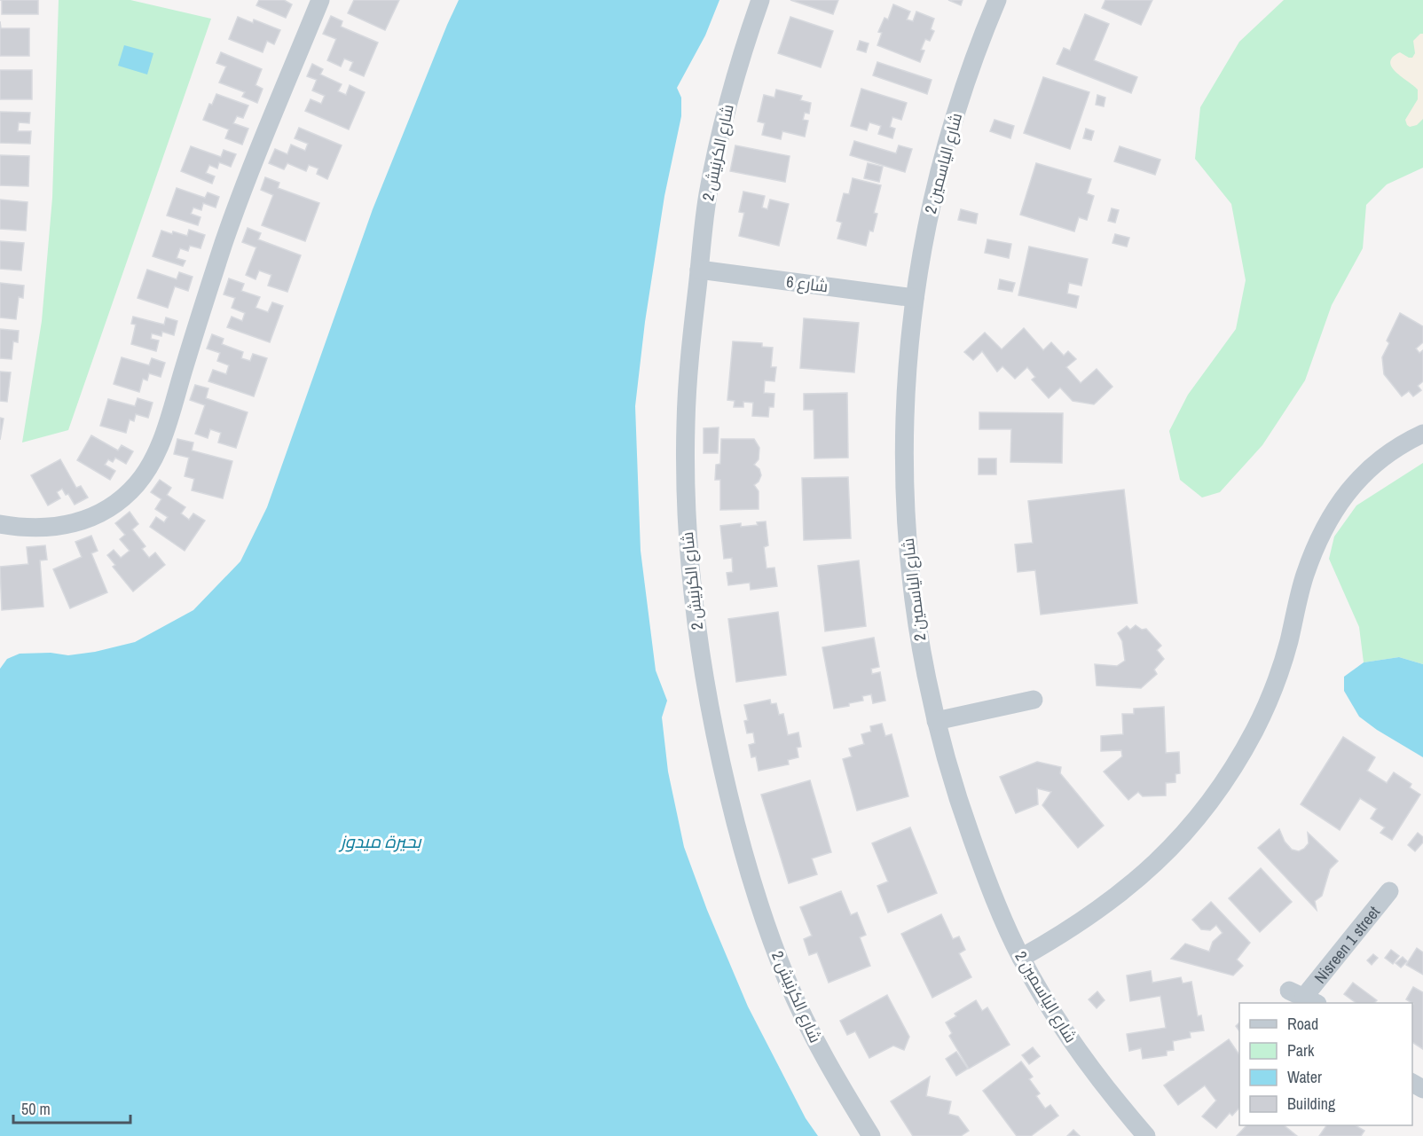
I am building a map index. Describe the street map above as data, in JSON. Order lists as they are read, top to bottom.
{
  "streets": {
    "street": [
      "شارع الكرنيش 2",
      "شارع الياسمين 2",
      "شارع 6",
      "Nisreen 1 street"
    ]
  },
  "crossings": [
    ["شارع الكرنيش 2", "شارع 6"],
    ["شارع الياسمين 2", "شارع 6"]
  ],
  "water": ["بحيرة ميدوز"],
  "legend": [
    "Road",
    "Park",
    "Water",
    "Building"
  ],
  "scale_bar": "50 m"
}
